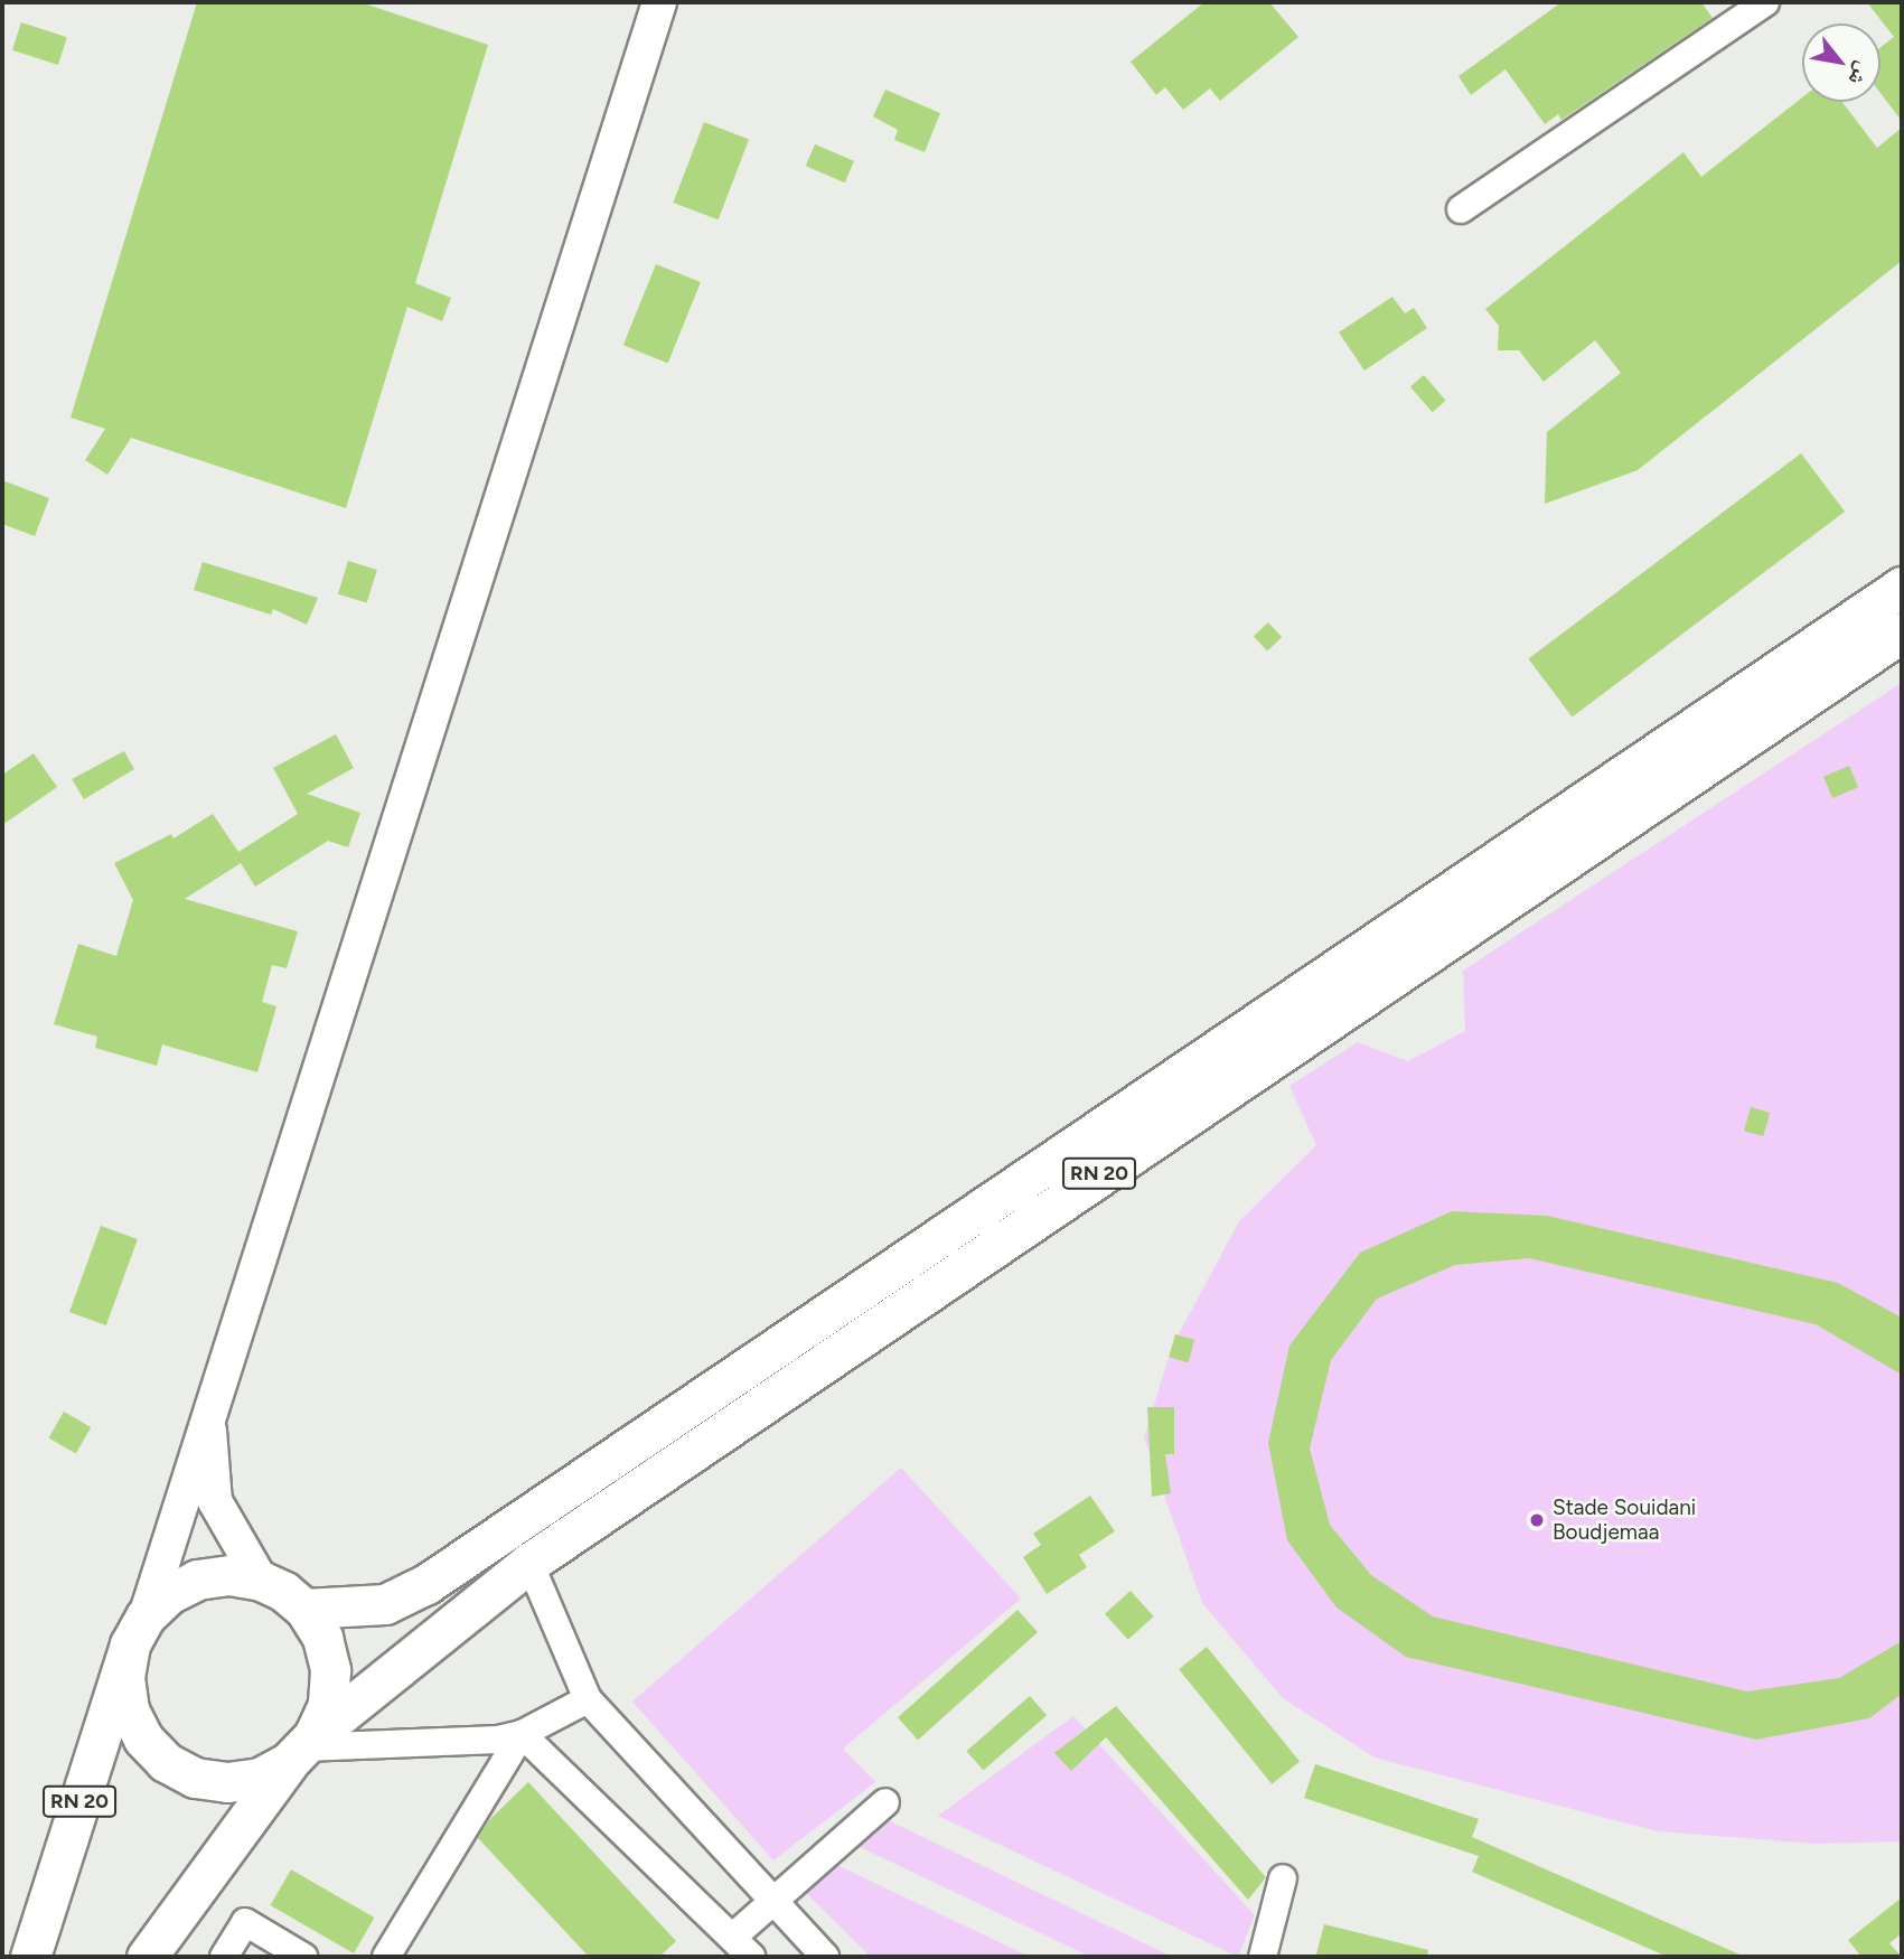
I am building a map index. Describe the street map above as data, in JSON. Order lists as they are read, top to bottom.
{
  "streets": {
    "highway": ["RN 20"]
  },
  "places": ["Stade Souidani Boudjemaa"],
  "north": "bottom right"
}
